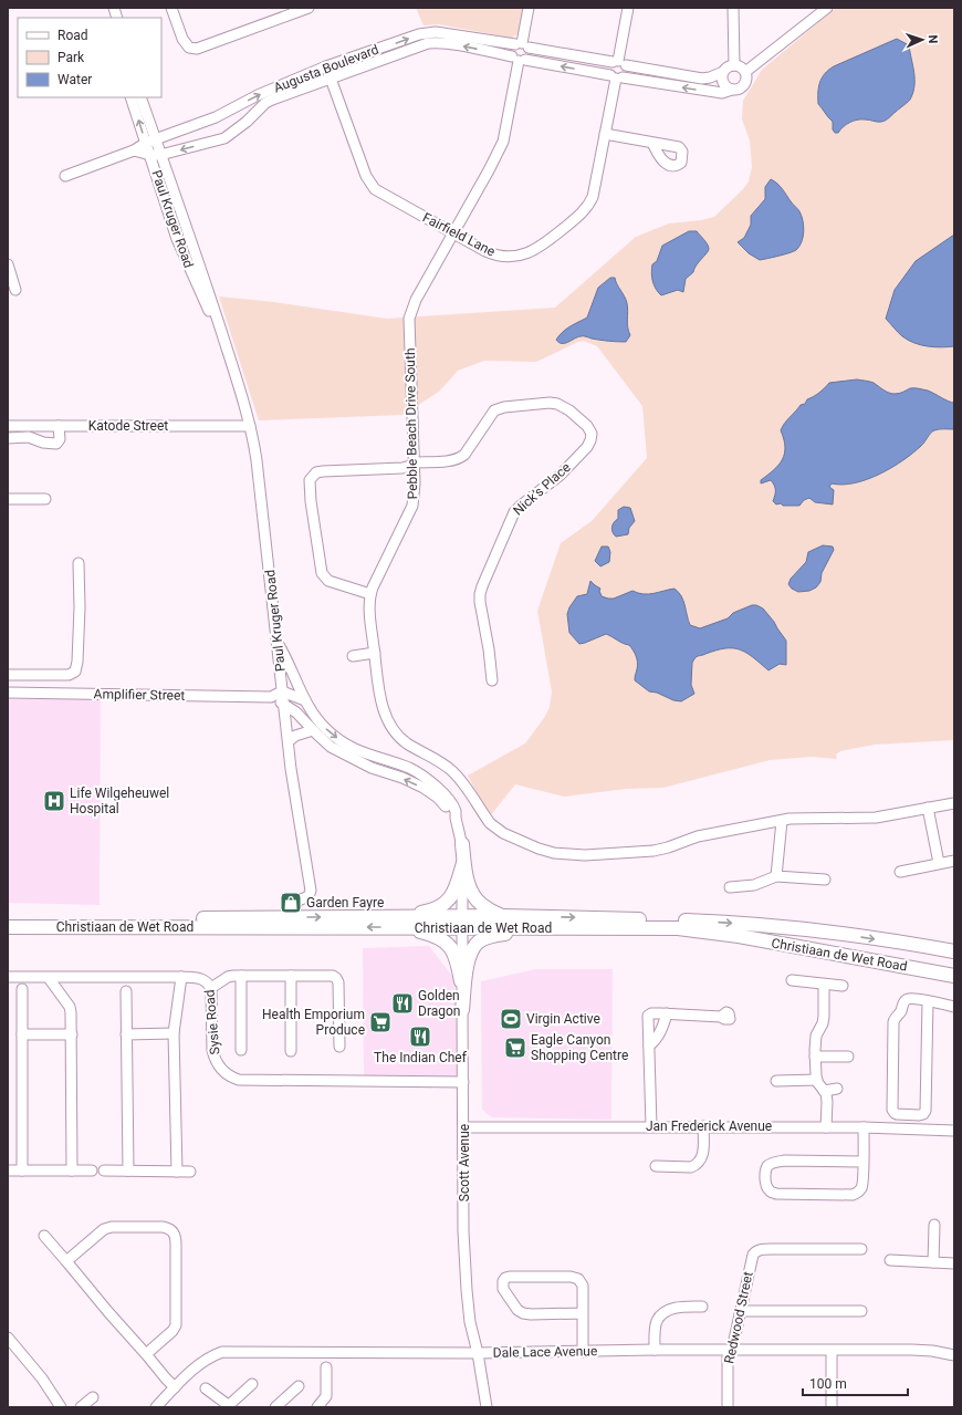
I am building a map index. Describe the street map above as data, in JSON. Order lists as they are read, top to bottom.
{
  "streets": {
    "main road": ["Christiaan de Wet Road"],
    "street": [
      "Augusta Boulevard",
      "Paul Kruger Road",
      "Fairfield Lane",
      "Pebble Beach Drive South",
      "Katode Street",
      "Nick’s Place",
      "Amplifier Street",
      "Sysie Road",
      "Jan Frederick Avenue",
      "Scott Avenue",
      "Redwood Street",
      "Dale Lace Avenue"
    ]
  },
  "crossings": [
    ["Augusta Boulevard", "Paul Kruger Road"],
    ["Augusta Boulevard", "Fairfield Lane"],
    ["Augusta Boulevard", "Pebble Beach Drive South"],
    ["Paul Kruger Road", "Katode Street"],
    ["Paul Kruger Road", "Amplifier Street"],
    ["Fairfield Lane", "Pebble Beach Drive South"],
    ["Pebble Beach Drive South", "Nick’s Place"],
    ["Christiaan de Wet Road", "Scott Avenue"],
    ["Sysie Road", "Scott Avenue"],
    ["Jan Frederick Avenue", "Scott Avenue"],
    ["Scott Avenue", "Dale Lace Avenue"],
    ["Redwood Street", "Dale Lace Avenue"]
  ],
  "places": {
    "hospital": ["Life Wilgeheuwel Hospital"],
    "shop": ["Garden Fayre"],
    "restaurant": ["Golden Dragon", "The Indian Chef"],
    "sports": ["Virgin Active"],
    "supermarket": ["Health Emporium Produce", "Eagle Canyon Shopping Centre"]
  },
  "legend": ["Road", "Park", "Water"],
  "scale_bar": "100 m",
  "north": "right"
}
